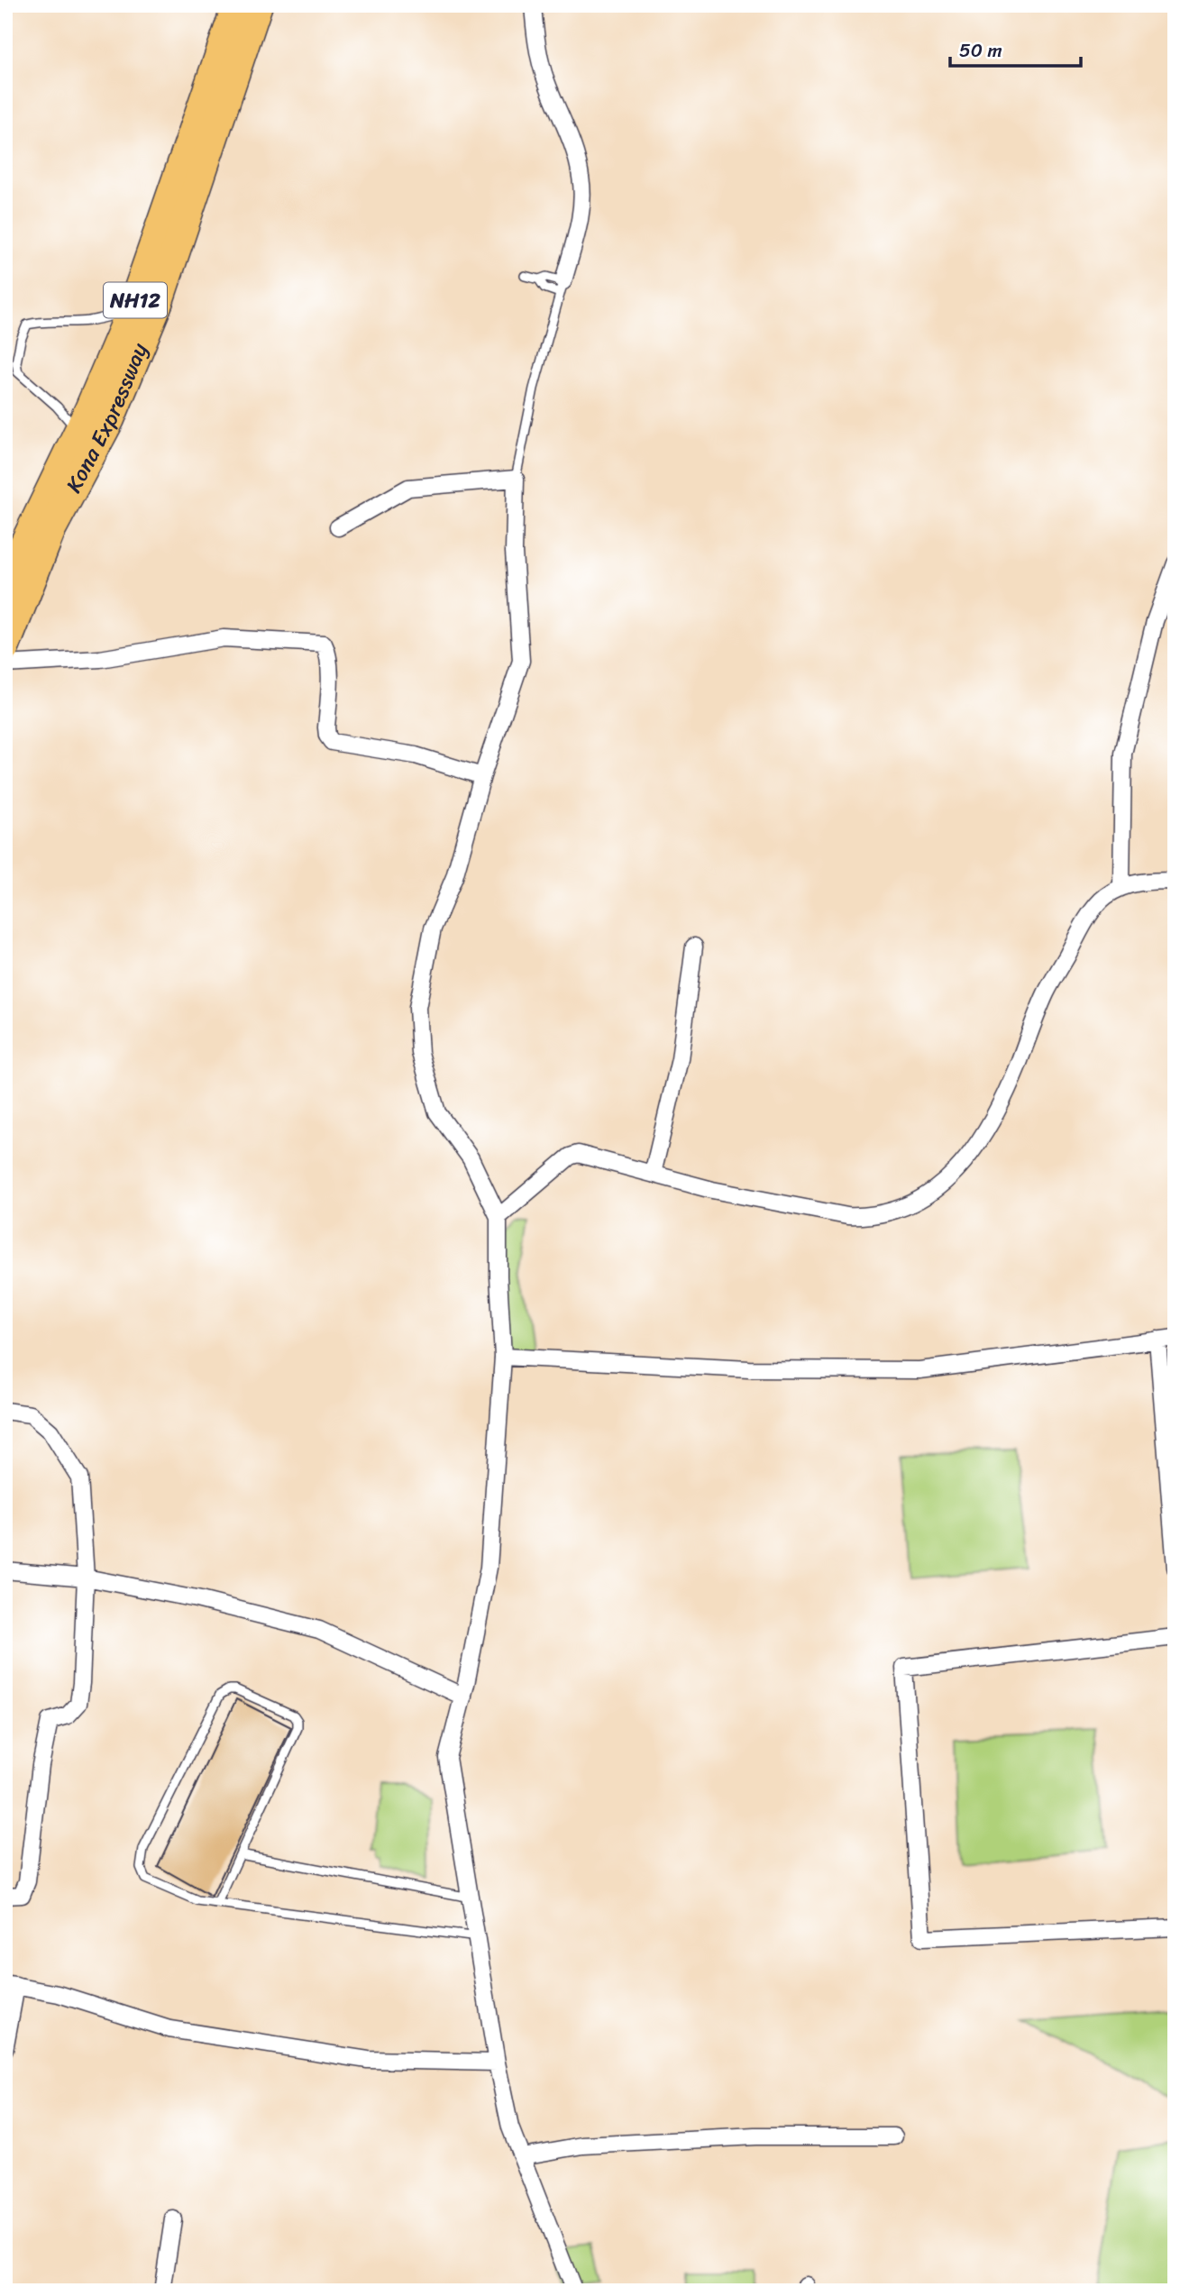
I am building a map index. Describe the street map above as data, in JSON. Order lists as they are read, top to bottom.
{
  "streets": {
    "highway": ["NH12", "Kona Expressway"]
  },
  "scale_bar": "50 m"
}
